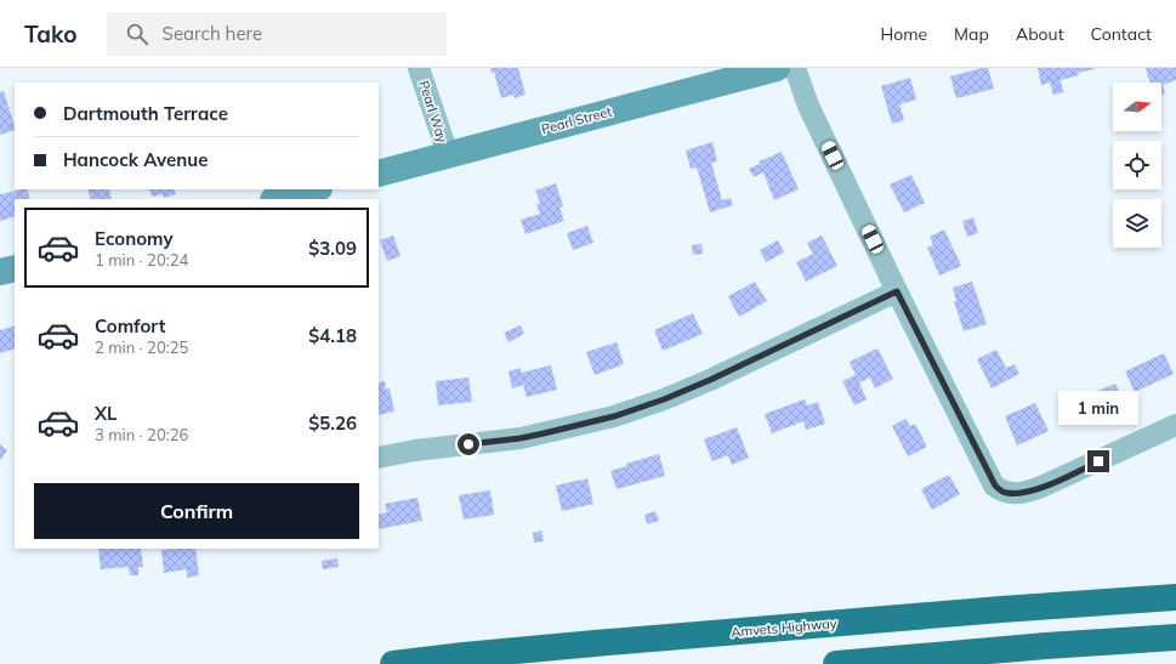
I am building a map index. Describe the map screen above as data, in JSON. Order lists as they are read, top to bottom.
{
  "streets": {
    "highway": ["Amvets Highway"],
    "street": ["Pearl Way", "Pearl Street"]
  },
  "crossings": [
    ["Pearl Way", "Pearl Street"]
  ],
  "north": "right",
  "page": {
    "header": "Tako",
    "search": "Search here",
    "nav": [
      "Home",
      "Map",
      "About",
      "Contact"
    ],
    "banner": ["Dartmouth Terrace", "Hancock Avenue"],
    "list": [
      {
        "name": "Economy",
        "note": "1 min · 20:24",
        "value": "$3.09"
      },
      {
        "name": "Comfort",
        "note": "2 min · 20:25",
        "value": "$4.18"
      },
      {
        "name": "XL",
        "note": "3 min · 20:26",
        "value": "$5.26"
      }
    ],
    "bubble": "1 min",
    "buttons": "Confirm"
  }
}
